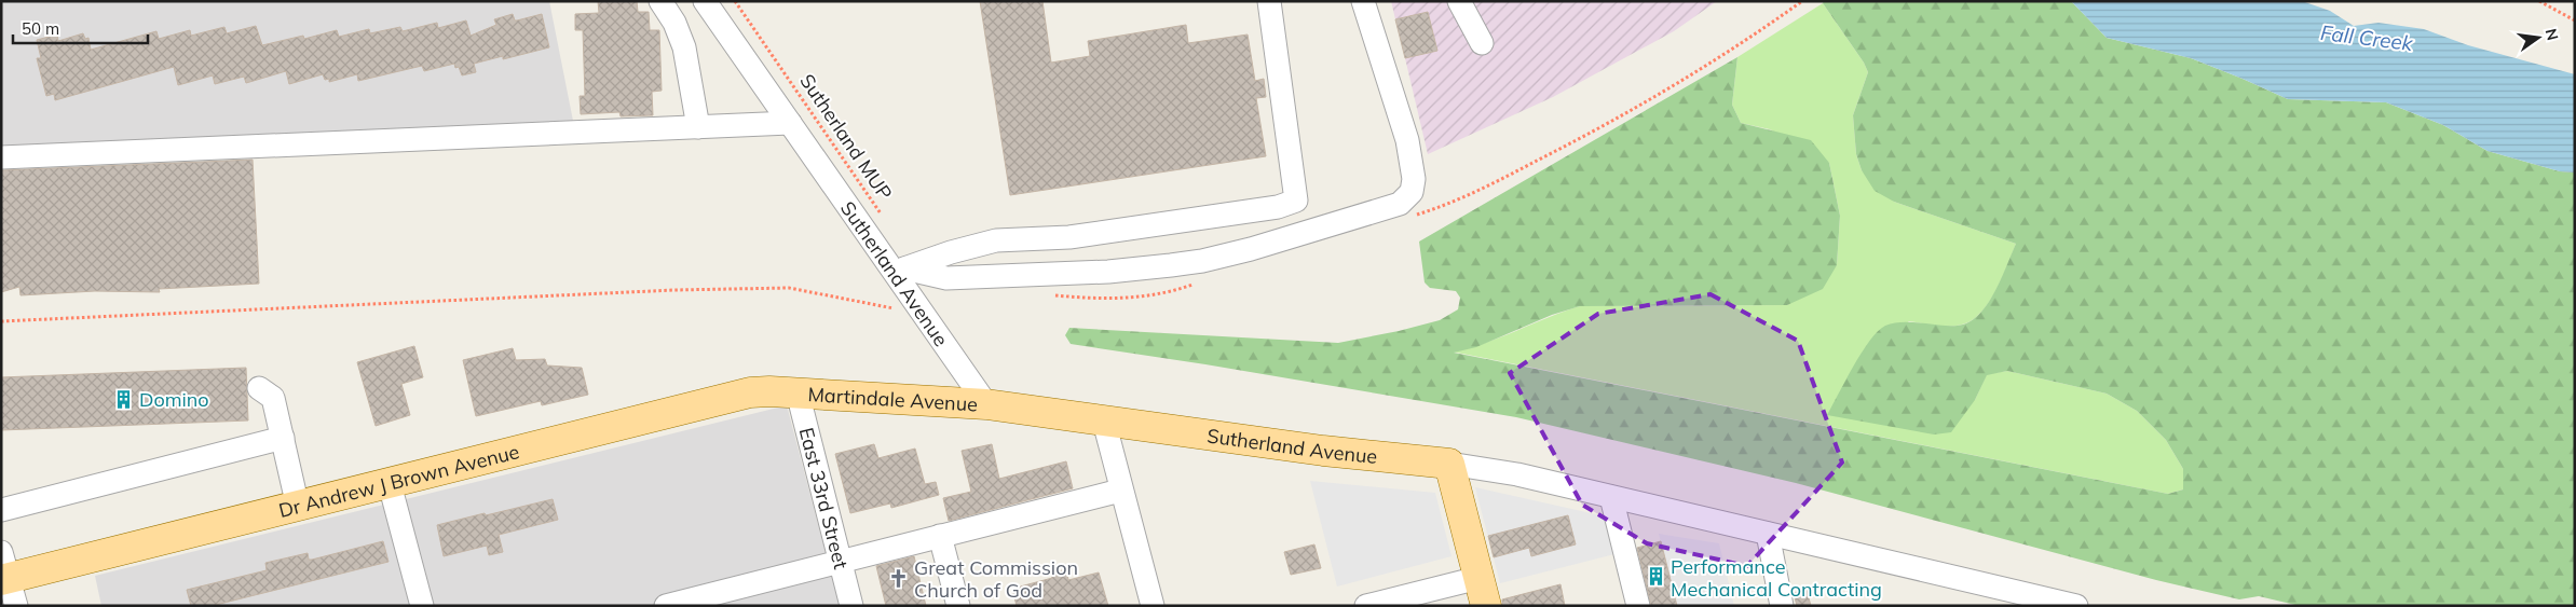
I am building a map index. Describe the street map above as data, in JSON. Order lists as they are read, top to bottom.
{
  "streets": {
    "main road": ["Sutherland Avenue", "Martindale Avenue", "Dr Andrew J Brown Avenue"],
    "street": ["East 33rd Street"],
    "path": ["Sutherland MUP"]
  },
  "crossings": [
    ["Sutherland Avenue", "Martindale Avenue"],
    ["Martindale Avenue", "Dr Andrew J Brown Avenue"],
    ["Martindale Avenue", "East 33rd Street"],
    ["Dr Andrew J Brown Avenue", "East 33rd Street"]
  ],
  "water": ["Fall Creek"],
  "places": {
    "building": ["Domino", "Performance Mechanical Contracting"],
    "church": ["Great Commission Church of God"]
  },
  "scale_bar": "50 m",
  "north": "right"
}
